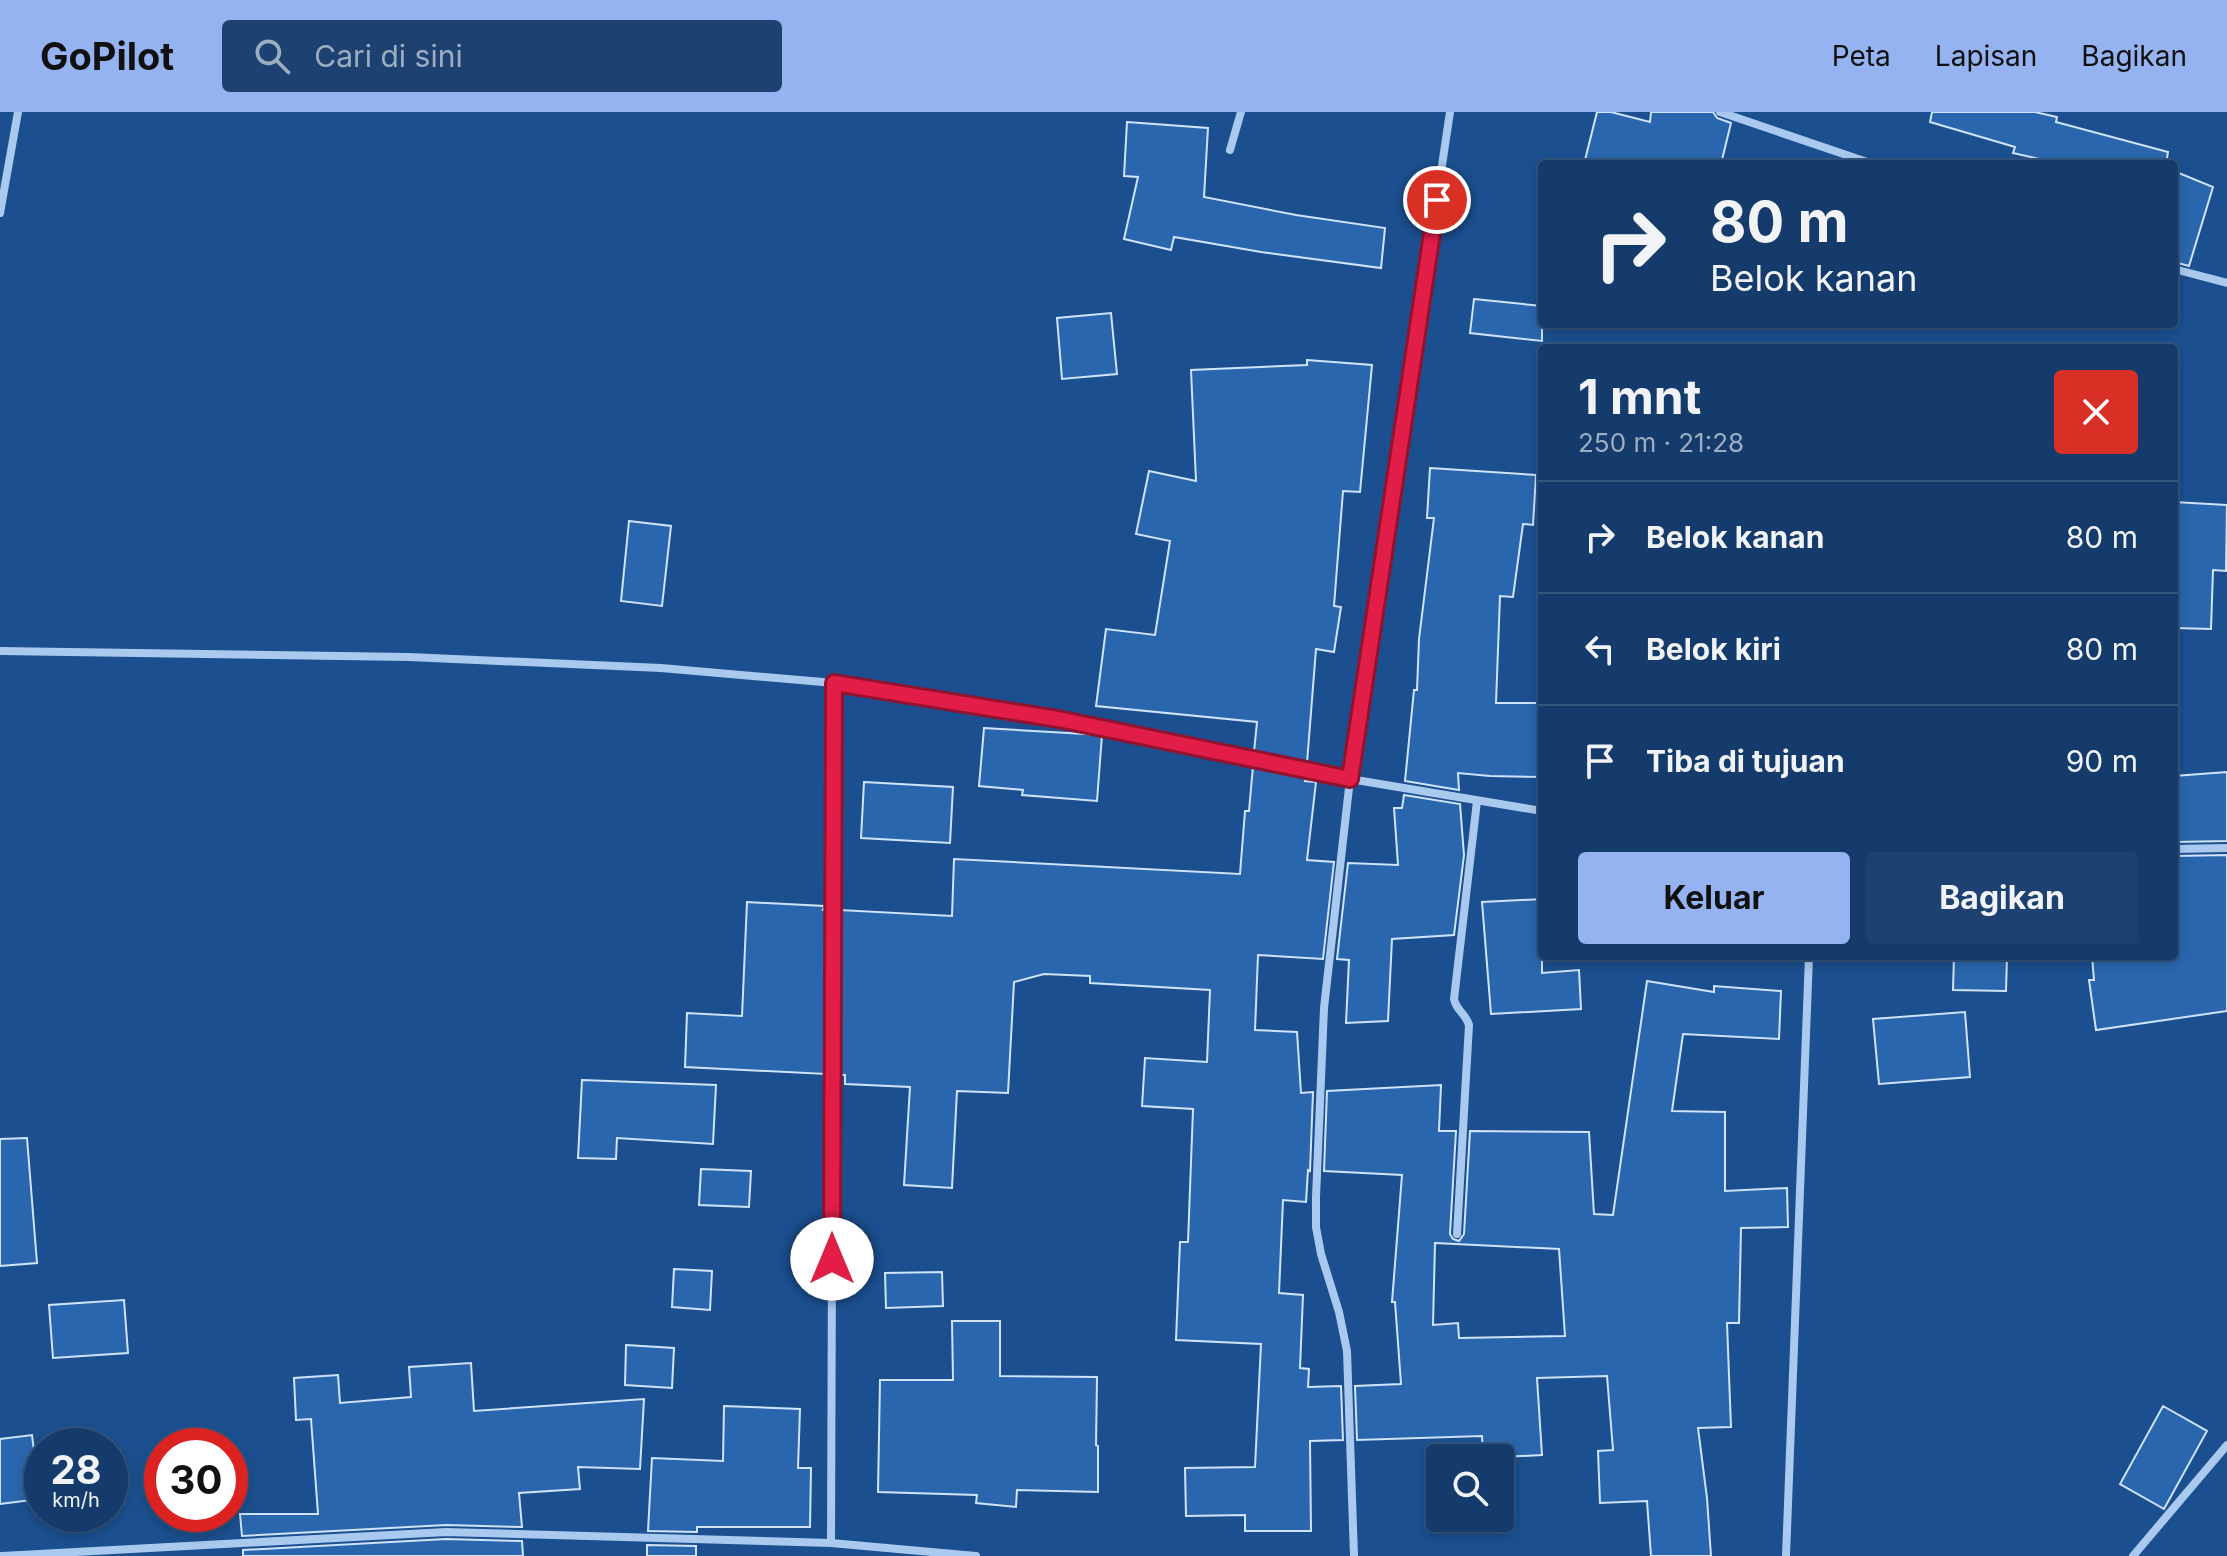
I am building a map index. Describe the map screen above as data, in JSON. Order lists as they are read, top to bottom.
{
  "page": {
    "header": "GoPilot",
    "search": "Cari di sini",
    "nav": ["Peta", "Lapisan", "Bagikan"],
    "turn": ["80 m", "Belok kanan"],
    "heading": ["1 mnt", "250 m · 21:28"],
    "list": [
      {
        "name": "Belok kanan",
        "value": "80 m"
      },
      {
        "name": "Belok kiri",
        "value": "80 m"
      },
      {
        "name": "Tiba di tujuan",
        "value": "90 m"
      }
    ],
    "buttons": ["Keluar", "Bagikan"],
    "speed": "28 km/h",
    "limit": "30"
  }
}
